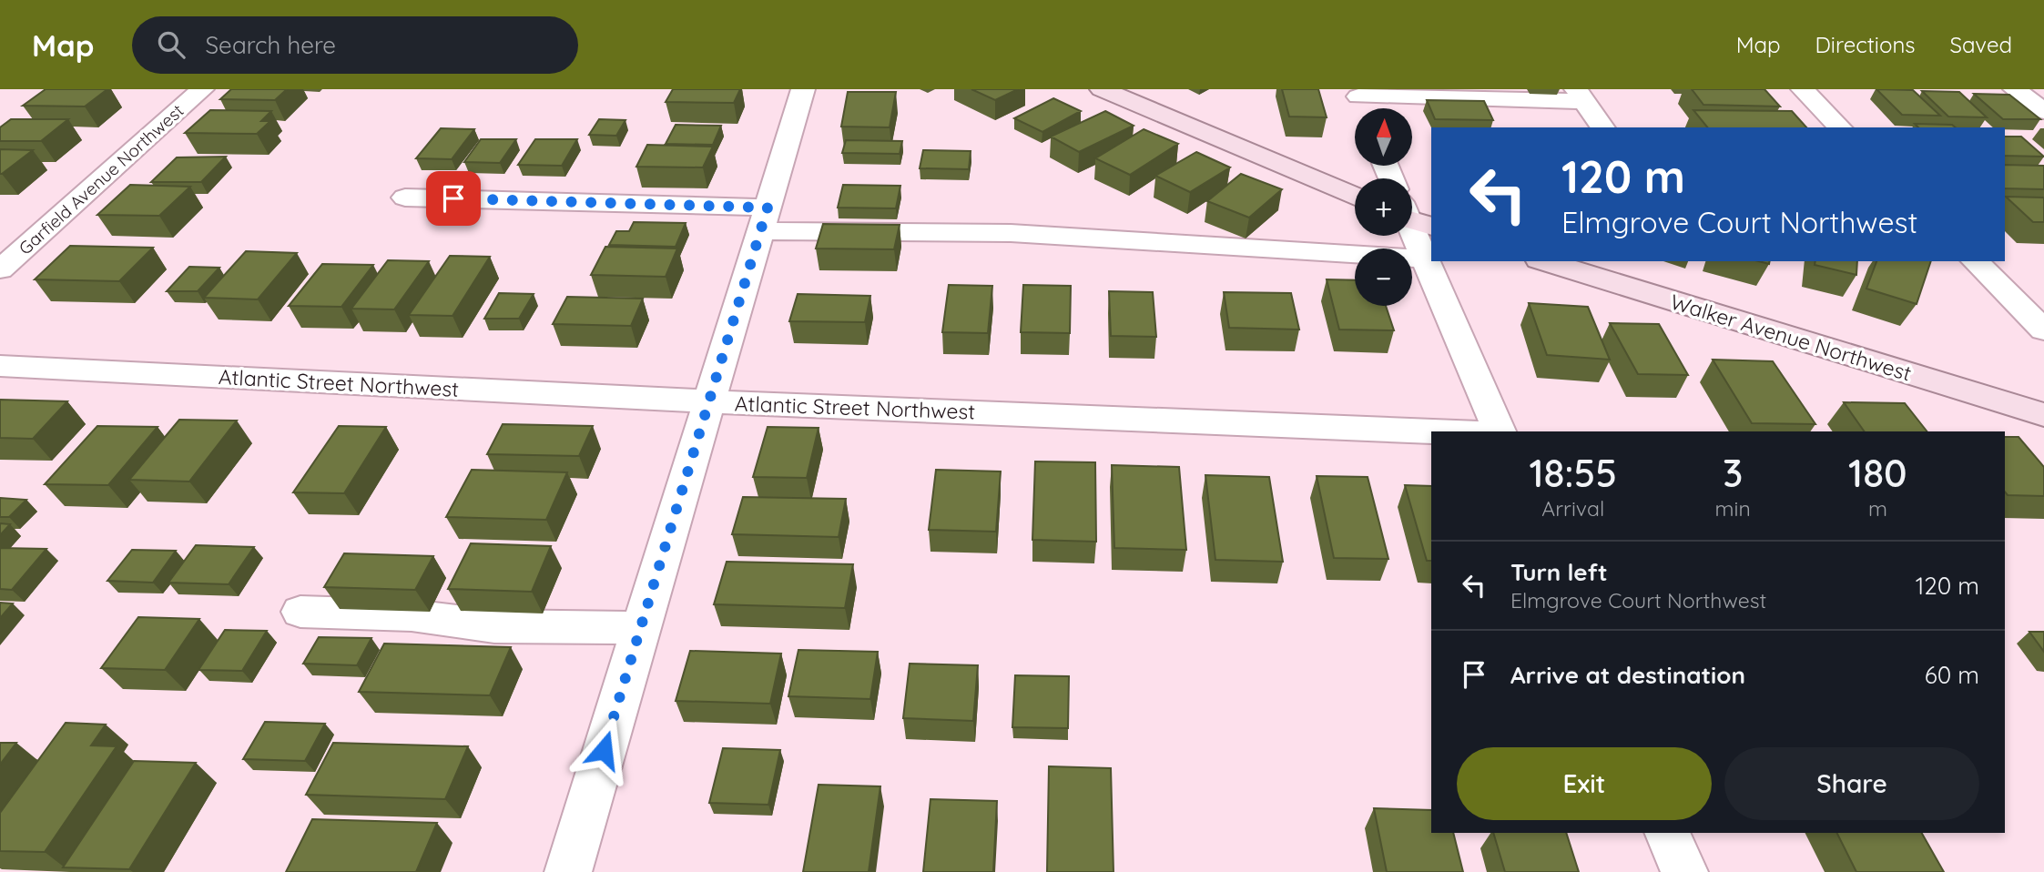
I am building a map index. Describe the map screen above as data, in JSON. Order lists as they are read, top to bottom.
{
  "streets": {
    "main road": ["Walker Avenue Northwest"],
    "street": ["Garfield Avenue Northwest", "Atlantic Street Northwest"]
  },
  "north": "top",
  "page": {
    "header": "Map",
    "search": "Search here",
    "nav": ["Map", "Directions", "Saved"],
    "map_buttons": ["+", "−"],
    "turn": ["120 m", "Elmgrove Court Northwest"],
    "eta": [
      "18:55",
      "Arrival",
      "3",
      "min",
      "180",
      "m"
    ],
    "list": [
      {
        "name": "Turn left",
        "note": "Elmgrove Court Northwest",
        "value": "120 m"
      },
      {
        "name": "Arrive at destination",
        "value": "60 m"
      }
    ],
    "buttons": ["Exit", "Share"]
  }
}
